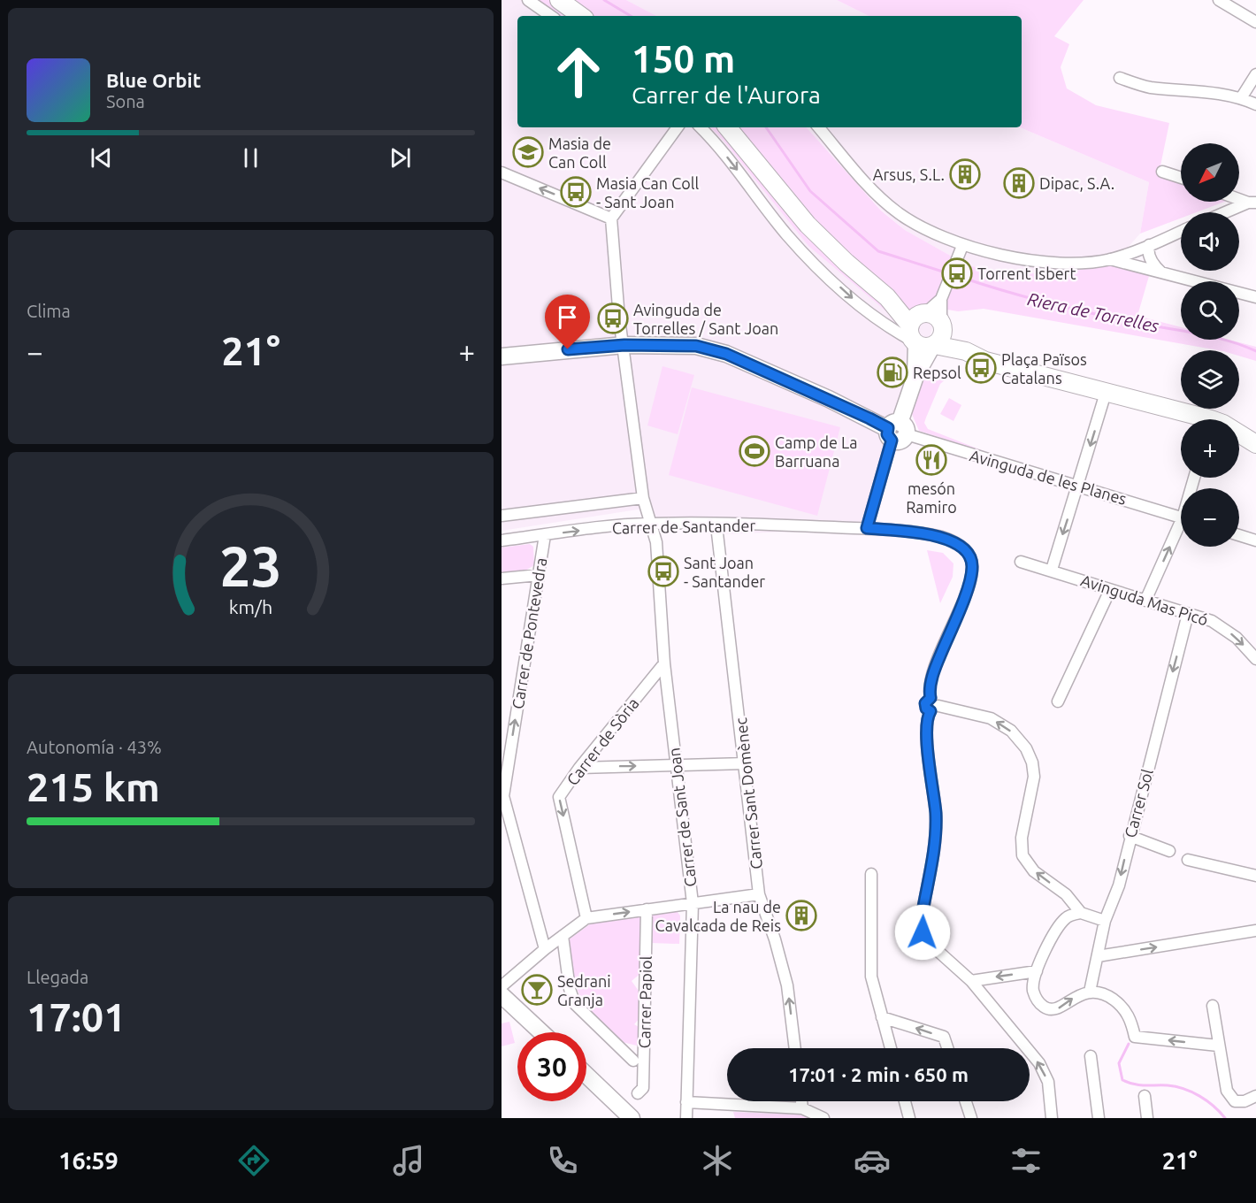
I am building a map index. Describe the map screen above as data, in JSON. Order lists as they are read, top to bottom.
{
  "streets": {
    "street": [
      "Avinguda de les Planes",
      "Carrer de Santander",
      "Avinguda Mas Picó",
      "Carrer de Pontevedra",
      "Carrer de Sòria",
      "Carrer Sant Domènec",
      "Carrer Sol",
      "Carrer de Sant Joan",
      "Carrer Papiol"
    ]
  },
  "crossings": [
    ["Carrer de Santander", "Carrer de Pontevedra"],
    ["Carrer de Santander", "Carrer Sant Domènec"],
    ["Carrer de Santander", "Carrer de Sant Joan"],
    ["Avinguda Mas Picó", "Carrer Sol"],
    ["Carrer de Sòria", "Carrer de Sant Joan"]
  ],
  "one_way": ["Carrer de Pontevedra", "Carrer de Sòria", "Carrer Sol"],
  "water": ["Riera de Torrelles"],
  "places": {
    "school or university": ["Masia de Can Coll"],
    "building": ["Arsus, S.L.", "Dipac, S.A.", "La nau de Cavalcada de Reis"],
    "bus stop": [
      "Masia Can Coll - Sant Joan",
      "Torrent Isbert",
      "Avinguda de Torrelles / Sant Joan",
      "Plaça Països Catalans",
      "Sant Joan - Santander"
    ],
    "fuel station": ["Repsol"],
    "sports": ["Camp de La Barruana"],
    "restaurant": ["mesón Ramiro"],
    "bar": ["Sedrani Granja"]
  },
  "north": "bottom left",
  "page": {
    "turn": ["150 m", "Carrer de l'Aurora"],
    "song": ["Blue Orbit", "Sona"],
    "map_buttons": ["+", "−"],
    "tile": [
      "Clima",
      ["Autonomía · 43%", "215 km"],
      ["Llegada", "17:01"]
    ],
    "heat": ["−", "21°", "+"],
    "limit": "30",
    "trip": "17:01 · 2 min · 650 m",
    "tabs": ["16:59", "21°"],
    "gauge": ["23", "km/h"]
  }
}
